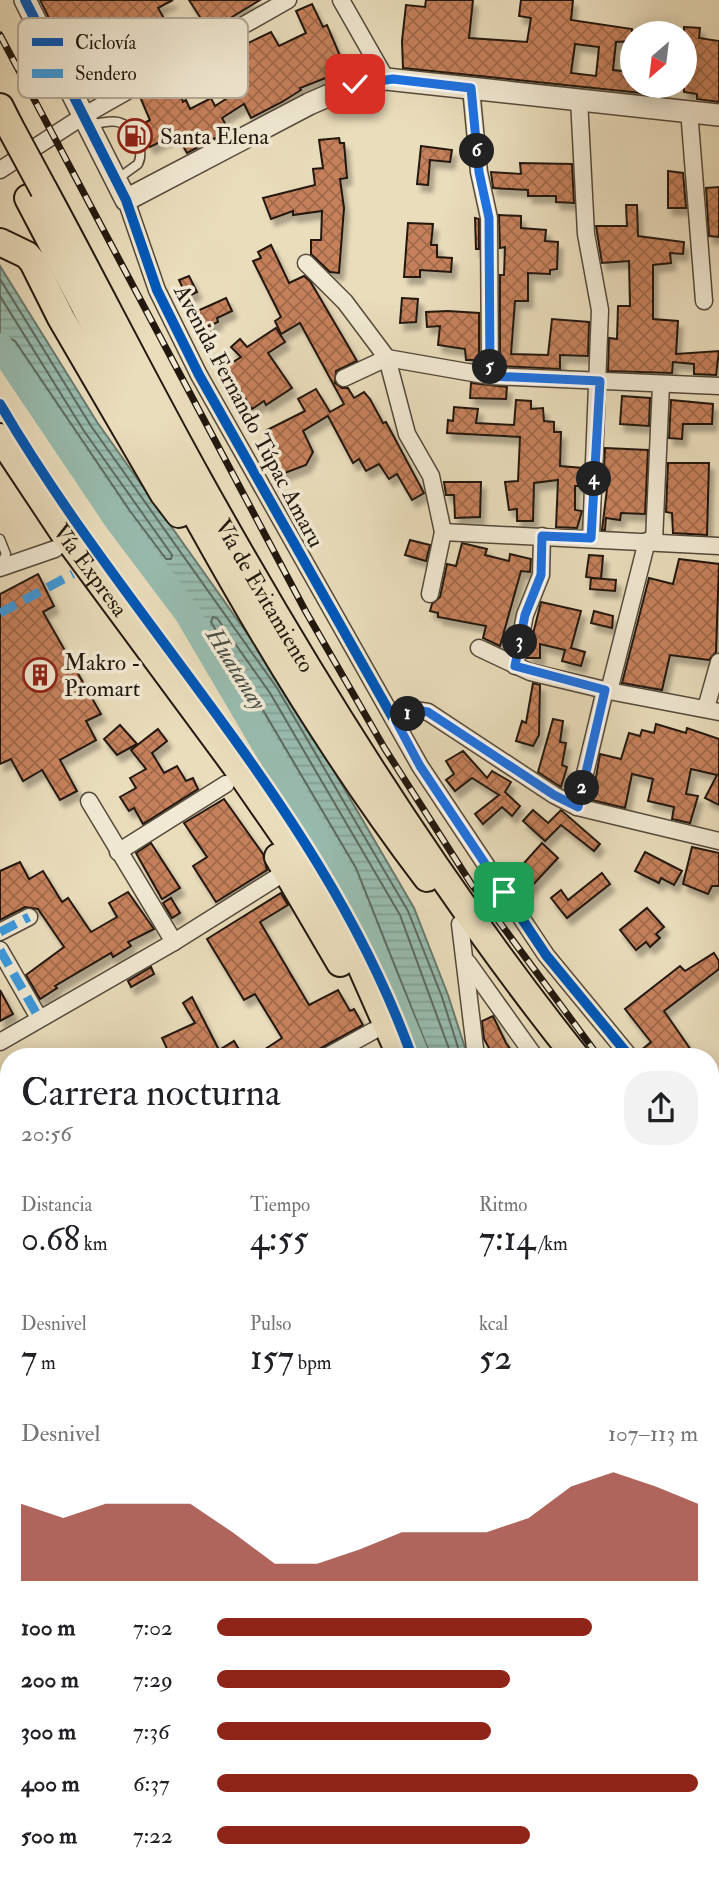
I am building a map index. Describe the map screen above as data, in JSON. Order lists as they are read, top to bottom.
{
  "streets": {
    "main road": ["Vía Expresa", "Vía de Evitamiento"],
    "street": ["Avenida Fernando Túpac Amaru"]
  },
  "water": ["Huatanay"],
  "places": {
    "fuel station": ["Santa Elena"],
    "building": ["Makro - Promart"]
  },
  "legend": ["Ciclovía", "Sendero"],
  "north": "bottom left",
  "page": {
    "pins": [
      "6",
      "5",
      "4",
      "3",
      "1",
      "2"
    ],
    "heading": ["Carrera nocturna", "20:56"],
    "stats": [
      ["Distancia", "0.68 km"],
      ["Tiempo", "4:55"],
      ["Ritmo", "7:14 /km"],
      ["Desnivel", "7 m"],
      ["Pulso", "157 bpm"],
      ["kcal", "52"]
    ],
    "chart": ["Desnivel", "107–113 m"],
    "list": [
      {
        "name": "100 m",
        "note": "7:02"
      },
      {
        "name": "200 m",
        "note": "7:29"
      },
      {
        "name": "300 m",
        "note": "7:36"
      },
      {
        "name": "400 m",
        "note": "6:37"
      },
      {
        "name": "500 m",
        "note": "7:22"
      }
    ]
  }
}
